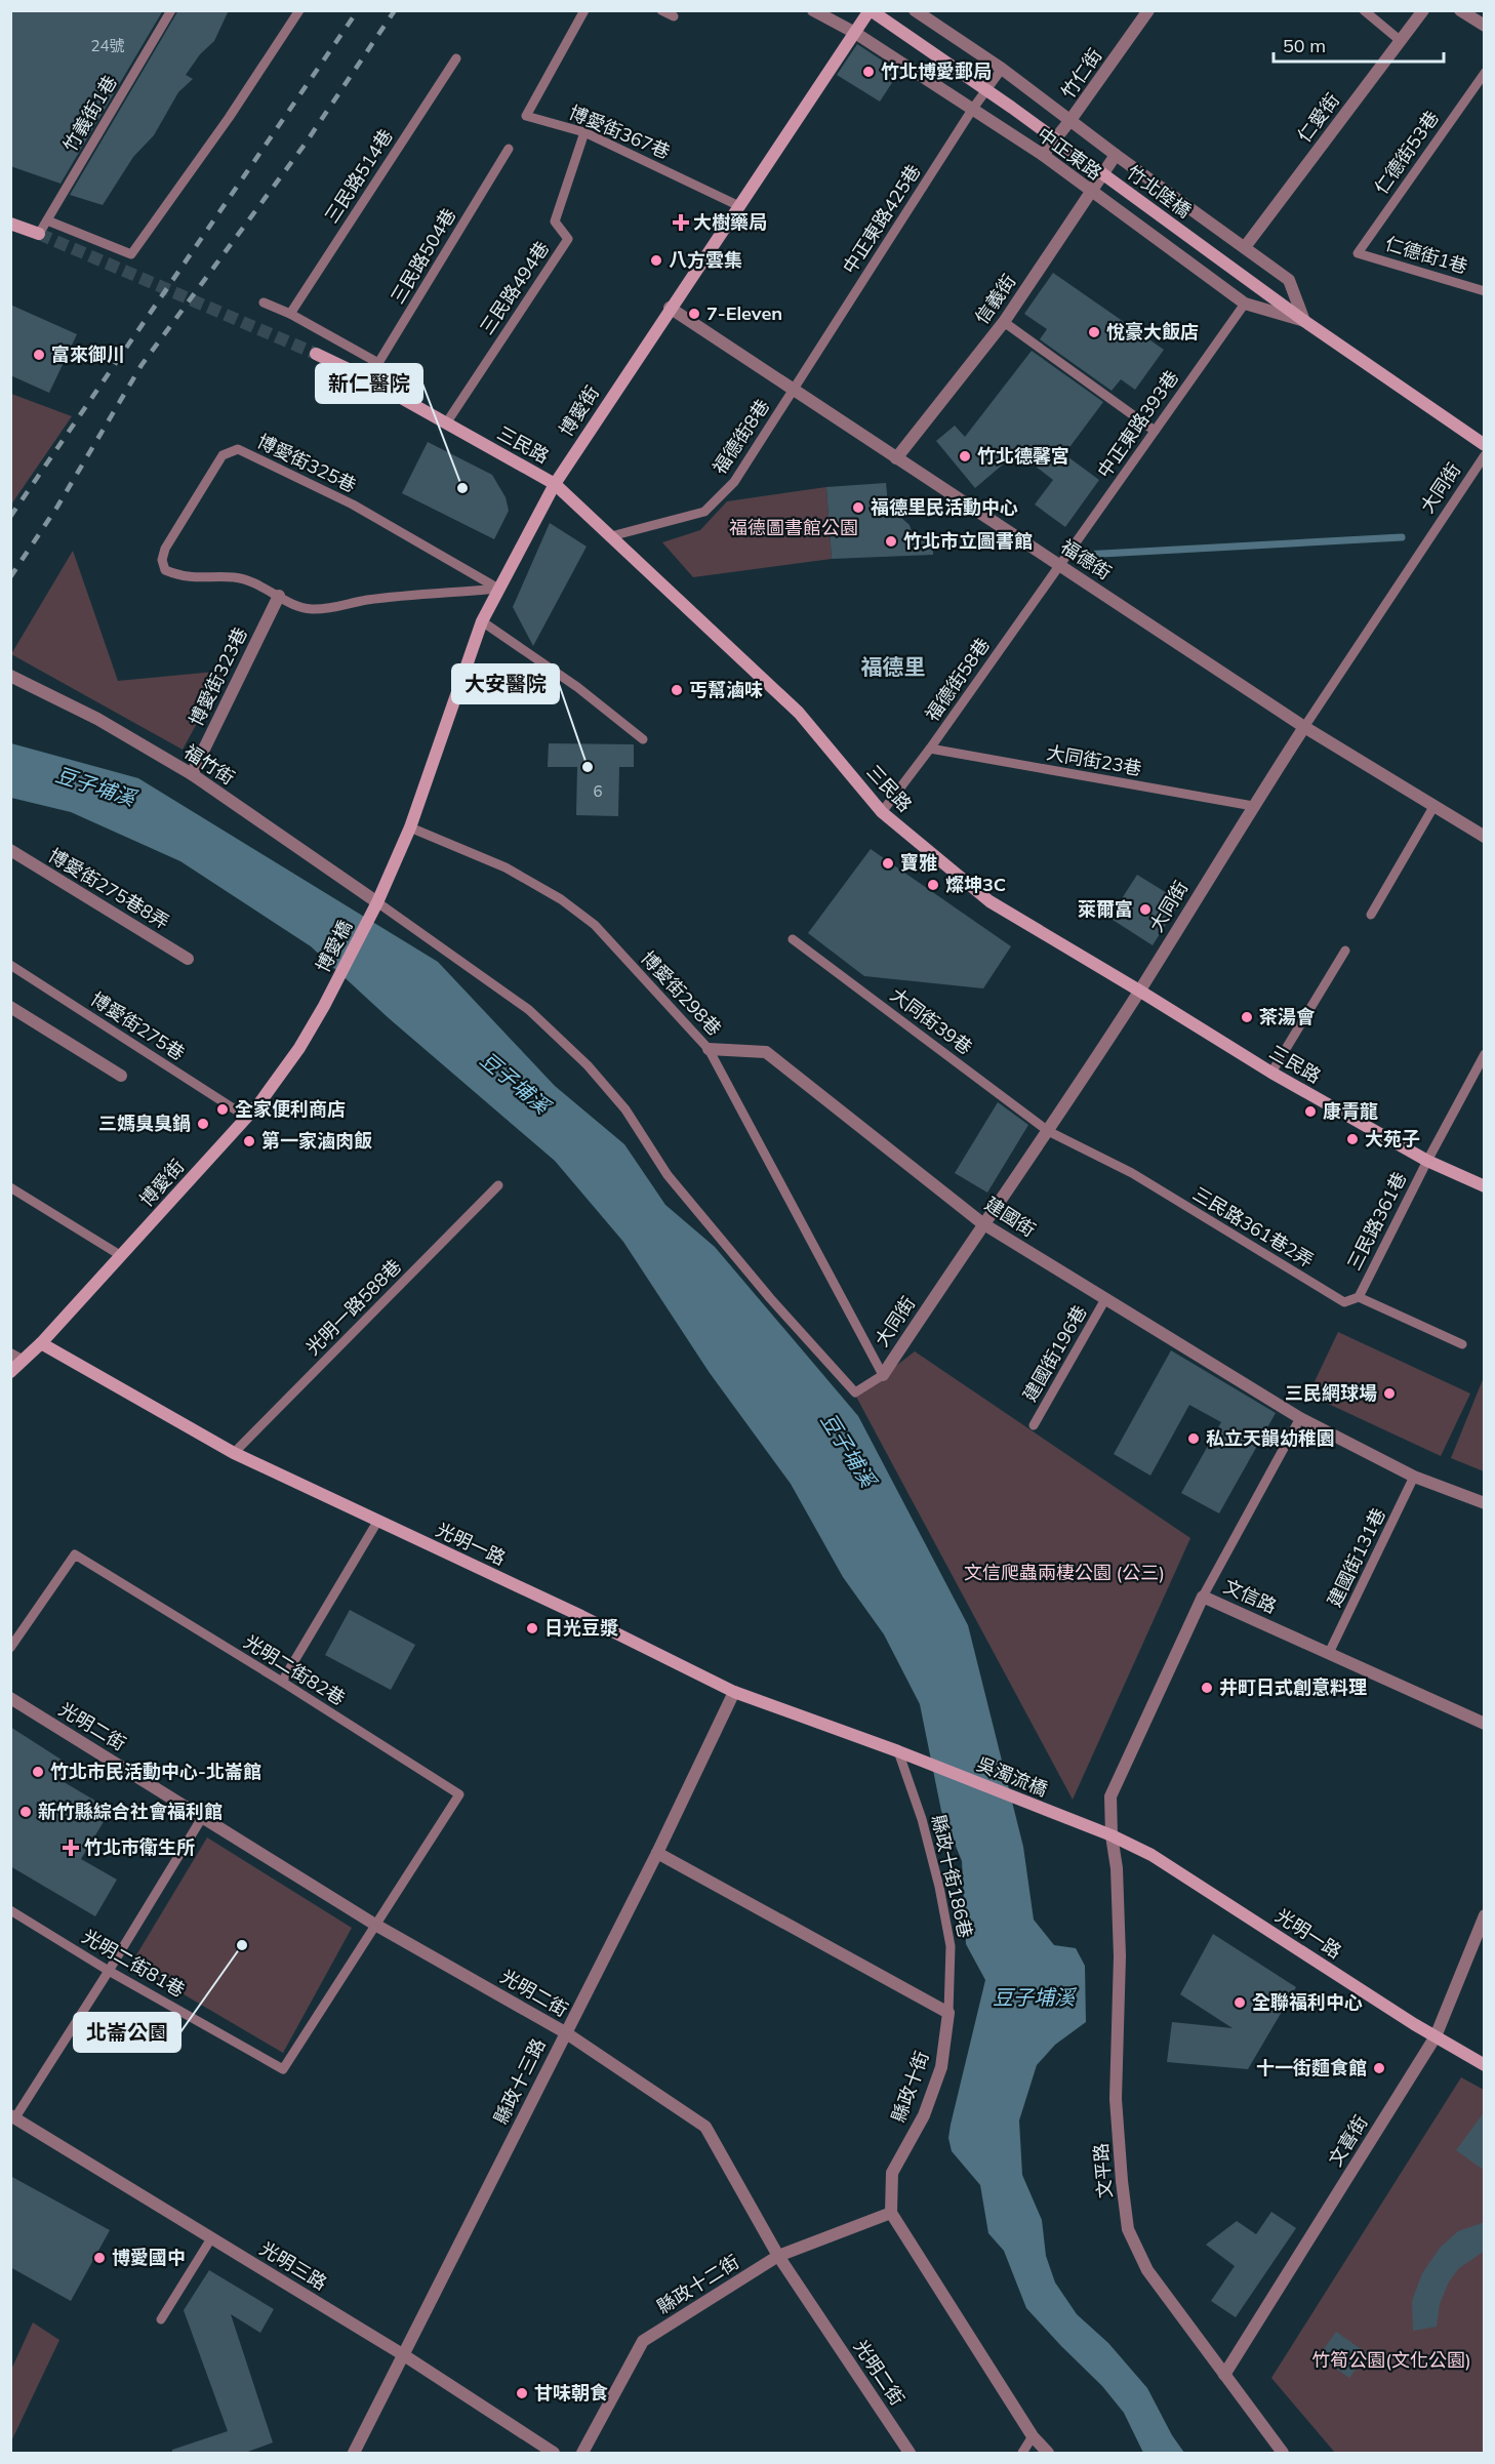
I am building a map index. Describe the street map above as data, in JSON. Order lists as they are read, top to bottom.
{
  "streets": {
    "street": [
      "竹仁街",
      "仁愛街",
      "中正東路",
      "竹北陸橋",
      "信義街",
      "博愛街",
      "三民路",
      "大同街",
      "福德街",
      "博愛街323巷",
      "福竹街",
      "博愛街275巷8弄",
      "博愛橋",
      "建國街",
      "光明一路",
      "文信路",
      "光明二街",
      "吳濁流橋",
      "縣政十三路",
      "縣政十街",
      "文喜街",
      "文平路",
      "光明三路",
      "縣政十二街"
    ],
    "lane": [
      "竹義街1巷",
      "博愛街367巷",
      "仁德街53巷",
      "三民路514巷",
      "中正東路425巷",
      "仁德街1巷",
      "三民路504巷",
      "三民路494巷",
      "中正東路393巷",
      "福德街8巷",
      "博愛街325巷",
      "福德街58巷",
      "大同街23巷",
      "博愛街298巷",
      "大同街39巷",
      "博愛街275巷",
      "三民路361巷",
      "三民路361巷2弄",
      "光明一路588巷",
      "建國街196巷",
      "建國街131巷",
      "光明二街82巷",
      "縣政十街186巷",
      "光明二街81巷"
    ]
  },
  "crossings": [
    ["竹仁街", "中正東路"],
    ["仁愛街", "中正東路"],
    ["博愛街367巷", "三民路494巷"],
    ["博愛街367巷", "博愛街"],
    ["仁德街53巷", "仁德街1巷"],
    ["中正東路", "竹北陸橋"],
    ["中正東路", "中正東路425巷"],
    ["中正東路", "信義街"],
    ["中正東路", "博愛街"],
    ["中正東路", "中正東路393巷"],
    ["竹北陸橋", "博愛街"],
    ["中正東路425巷", "福德街8巷"],
    ["中正東路425巷", "福德街"],
    ["三民路504巷", "三民路"],
    ["三民路494巷", "三民路"],
    ["信義街", "福德街"],
    ["博愛街", "三民路"],
    ["博愛街", "博愛街325巷"],
    ["博愛街", "福德街"],
    ["博愛街", "福竹街"],
    ["博愛街", "博愛橋"],
    ["博愛街", "博愛街298巷"],
    ["博愛街", "博愛街275巷"],
    ["博愛街", "光明一路"],
    ["中正東路393巷", "福德街"],
    ["中正東路393巷", "福德街58巷"],
    ["福德街8巷", "三民路"],
    ["福德街8巷", "福德街"],
    ["三民路", "大同街"],
    ["三民路", "福德街58巷"],
    ["三民路", "三民路361巷"],
    ["博愛街325巷", "博愛街323巷"],
    ["大同街", "福德街"],
    ["大同街", "大同街23巷"],
    ["大同街", "博愛街298巷"],
    ["大同街", "大同街39巷"],
    ["大同街", "建國街"],
    ["福德街", "福德街58巷"],
    ["博愛街323巷", "福竹街"],
    ["福德街58巷", "大同街23巷"],
    ["福竹街", "博愛橋"],
    ["博愛街298巷", "建國街"],
    ["大同街39巷", "三民路361巷2弄"],
    ["建國街", "建國街196巷"],
    ["建國街", "建國街131巷"],
    ["三民路361巷", "三民路361巷2弄"],
    ["光明一路588巷", "光明一路"],
    ["光明一路", "文信路"],
    ["光明一路", "吳濁流橋"],
    ["光明一路", "縣政十街186巷"],
    ["光明一路", "縣政十三路"],
    ["光明一路", "文喜街"],
    ["光明一路", "文平路"],
    ["建國街131巷", "文信路"],
    ["文信路", "吳濁流橋"],
    ["文信路", "文平路"],
    ["光明二街82巷", "光明二街"],
    ["光明二街82巷", "光明二街81巷"],
    ["光明二街", "光明二街81巷"],
    ["光明二街", "縣政十三路"],
    ["光明二街", "縣政十二街"],
    ["吳濁流橋", "縣政十街186巷"],
    ["吳濁流橋", "文平路"],
    ["縣政十街186巷", "縣政十街"],
    ["縣政十三路", "光明三路"],
    ["縣政十街", "縣政十二街"],
    ["文喜街", "文平路"]
  ],
  "districts": ["福德里"],
  "water": ["豆子埔溪"],
  "parks": ["福德圖書館公園", "文信爬蟲兩棲公園 (公三)", "竹筍公園(文化公園)"],
  "places": {
    "other": [
      "竹北博愛郵局",
      "八方雲集",
      "7-Eleven",
      "悅豪大飯店",
      "富來御川",
      "竹北德馨宮",
      "新仁醫院",
      "福德里民活動中心",
      "竹北市立圖書館",
      "丐幫滷味",
      "大安醫院",
      "寶雅",
      "燦坤3C",
      "萊爾富",
      "茶湯會",
      "全家便利商店",
      "康青龍",
      "三媽臭臭鍋",
      "大苑子",
      "第一家滷肉飯",
      "三民網球場",
      "私立天韻幼稚園",
      "日光豆漿",
      "井町日式創意料理",
      "竹北市民活動中心-北崙館",
      "新竹縣綜合社會福利館",
      "北崙公園",
      "全聯福利中心",
      "十一街麵食館",
      "博愛國中",
      "甘味朝食"
    ],
    "health": ["大樹藥局", "竹北市衛生所"]
  },
  "house_numbers": ["24號", "6"],
  "scale_bar": "50 m"
}
